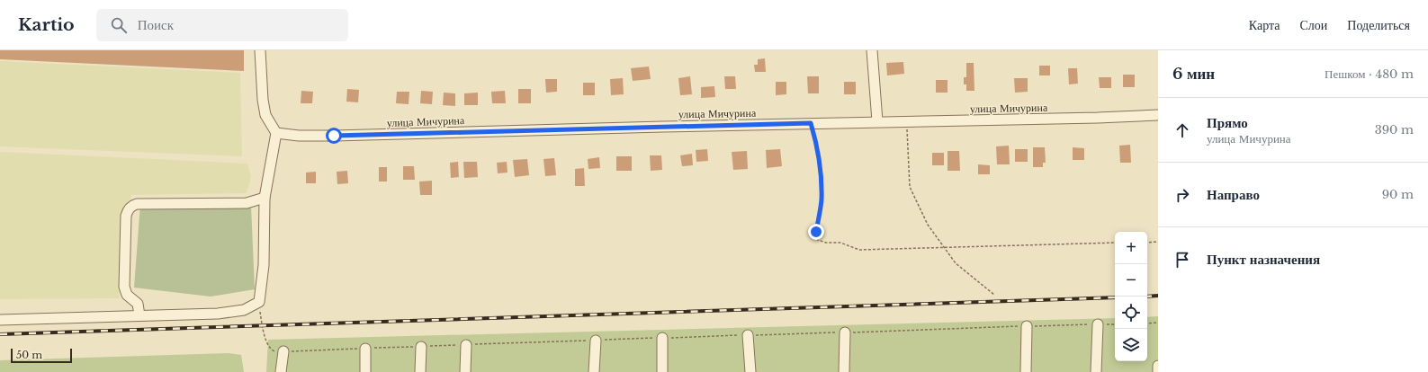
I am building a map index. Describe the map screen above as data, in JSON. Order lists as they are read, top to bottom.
{
  "streets": {
    "street": ["улица Мичурина"]
  },
  "scale_bar": "50 m",
  "page": {
    "header": "Kartio",
    "search": "Поиск",
    "nav": ["Карта", "Слои", "Поделиться"],
    "heading": ["6 мин", "Пешком · 480 m"],
    "list": [
      ["Прямо", "улица Мичурина", "390 m"],
      ["Направо", "90 m"],
      "Пункт назначения"
    ],
    "map_buttons": ["+", "−"],
    "scale": "50 m"
  }
}
